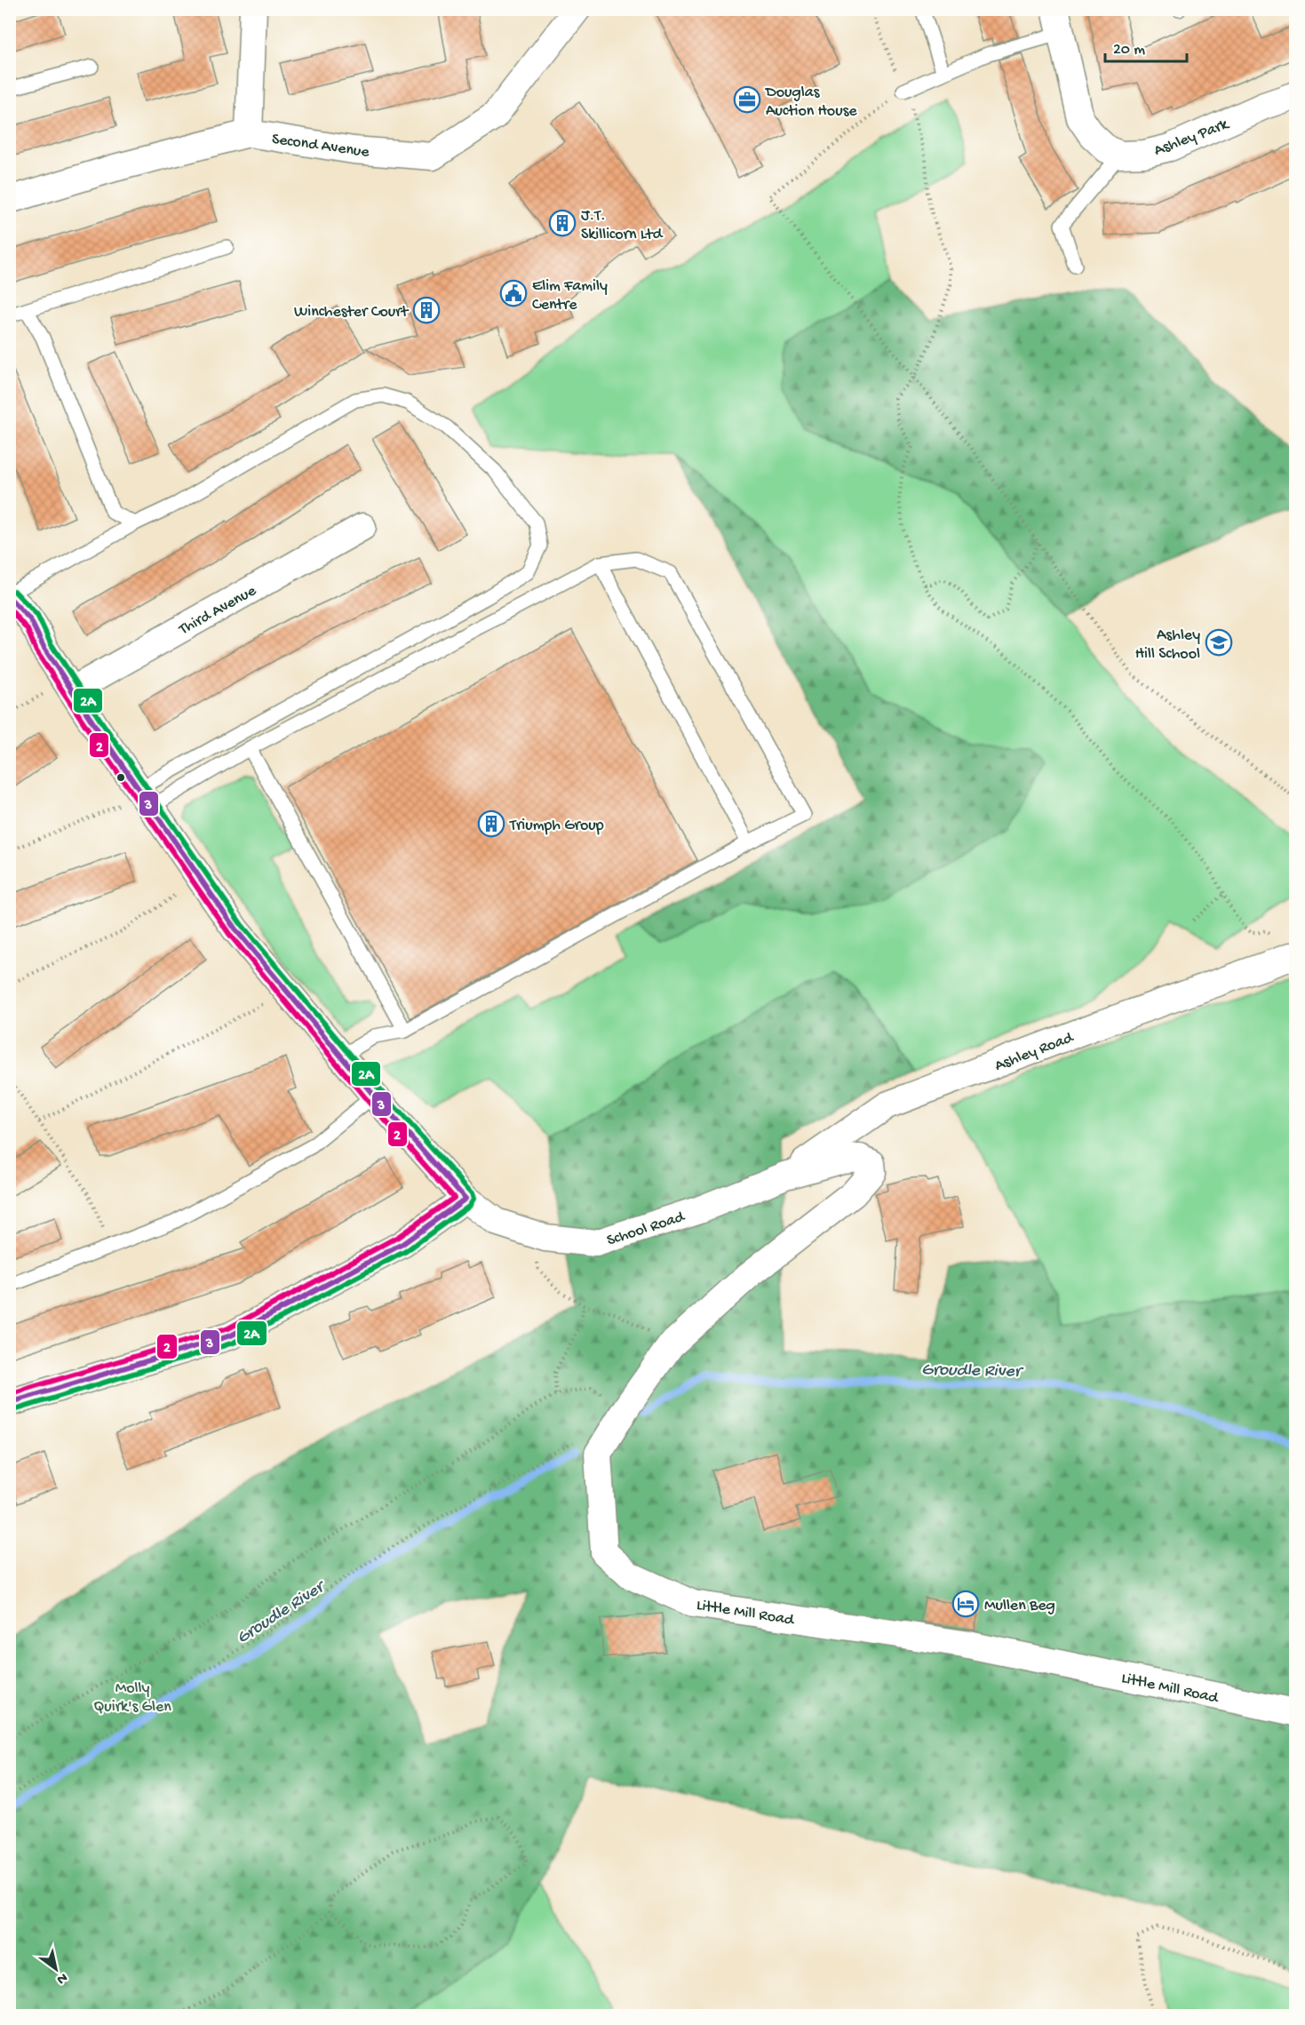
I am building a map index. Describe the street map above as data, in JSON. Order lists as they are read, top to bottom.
{
  "streets": {
    "street": [
      "Ashley Park",
      "Second Avenue",
      "Third Avenue",
      "Ashley Road",
      "School Road",
      "Little Mill Road"
    ]
  },
  "crossings": [
    ["Third Avenue", "School Road"],
    ["Ashley Road", "School Road"],
    ["Ashley Road", "Little Mill Road"],
    ["School Road", "Little Mill Road"]
  ],
  "water": ["Groudle River"],
  "parks": ["Molly Quirk's Glen"],
  "places": {
    "office": ["Douglas Auction House"],
    "building": ["J.T. Skillicorn Ltd", "Winchester Court", "Triumph Group"],
    "public building": ["Elim Family Centre"],
    "school or university": ["Ashley Hill School"],
    "hotel": ["Mullen Beg"]
  },
  "lines": ["transit line 2A", "transit line 3", "transit line 2"],
  "scale_bar": "20 m",
  "north": "bottom right"
}
